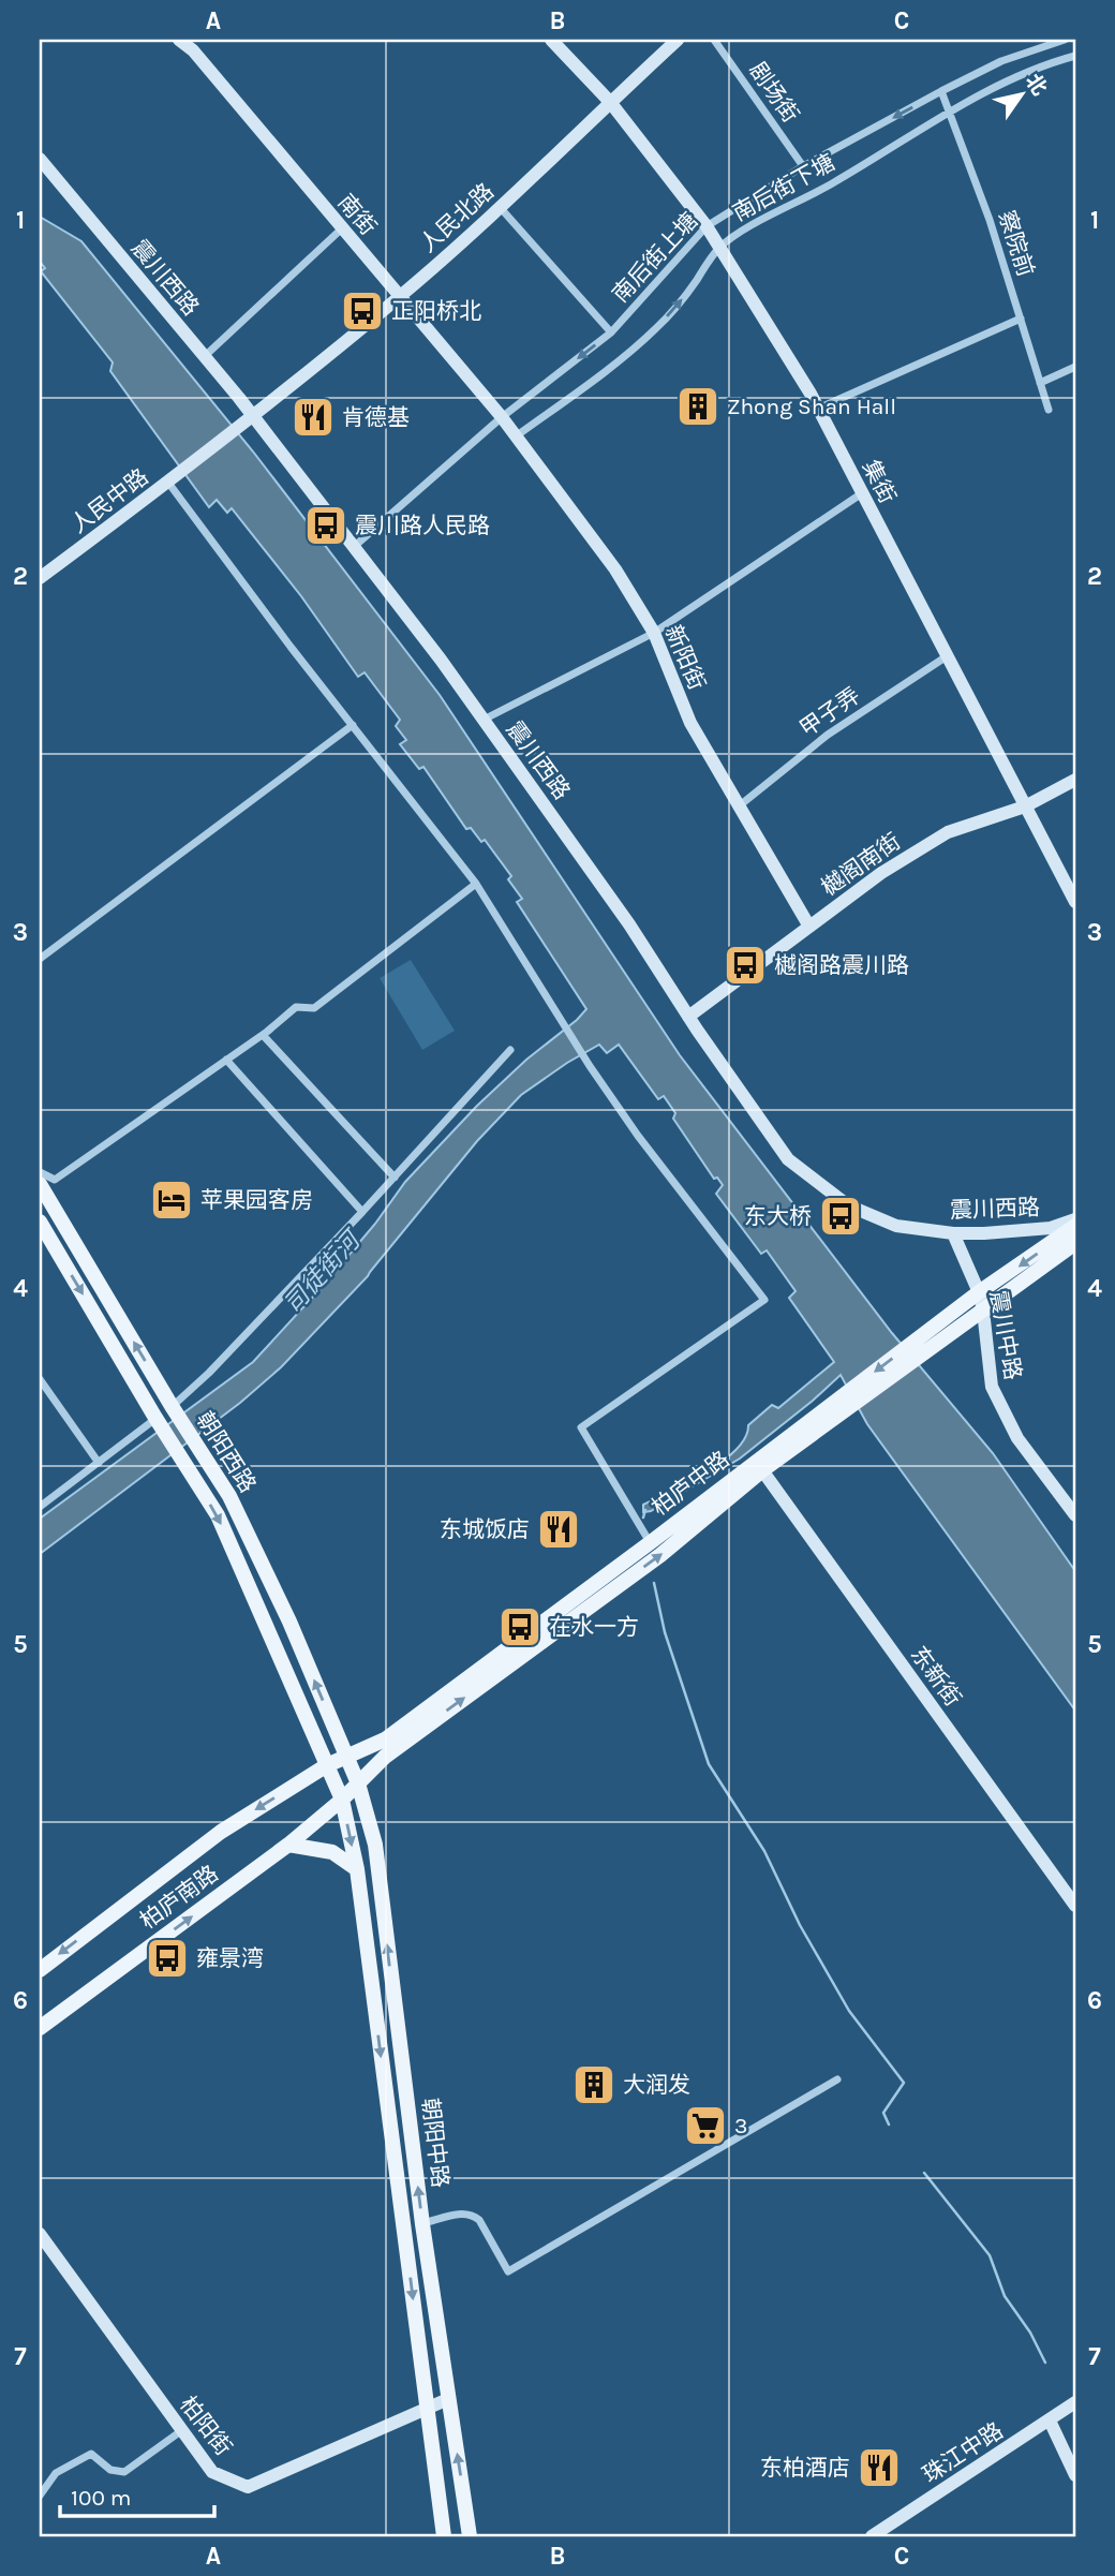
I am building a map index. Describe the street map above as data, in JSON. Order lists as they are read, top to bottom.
{
  "streets": {
    "main road": [
      "朝阳西路",
      "柏庐中路",
      "柏庐南路",
      "朝阳中路"
    ],
    "street": [
      "剧场街",
      "南后街下塘",
      "南街",
      "人民北路",
      "察院前",
      "南后街上塘",
      "震川西路",
      "集街",
      "人民中路",
      "新阳街",
      "甲子弄",
      "樾阁南街",
      "震川中路",
      "东新街",
      "柏阳街",
      "珠江中路"
    ]
  },
  "crossings": [
    ["剧场街", "南后街上塘"],
    ["南后街下塘", "察院前"],
    ["南后街下塘", "集街"],
    ["南后街下塘", "新阳街"],
    ["南街", "人民北路"],
    ["南街", "南后街上塘"],
    ["南街", "新阳街"],
    ["人民北路", "震川西路"],
    ["人民北路", "集街"],
    ["人民北路", "人民中路"],
    ["察院前", "南后街上塘"],
    ["南后街上塘", "震川西路"],
    ["南后街上塘", "集街"],
    ["南后街上塘", "新阳街"],
    ["震川西路", "人民中路"],
    ["震川西路", "樾阁南街"],
    ["震川西路", "震川中路"],
    ["集街", "甲子弄"],
    ["集街", "樾阁南街"],
    ["新阳街", "甲子弄"],
    ["新阳街", "樾阁南街"],
    ["震川中路", "柏庐中路"],
    ["朝阳西路", "柏庐中路"],
    ["朝阳西路", "柏庐南路"],
    ["朝阳西路", "朝阳中路"],
    ["柏庐中路", "东新街"],
    ["柏庐中路", "柏庐南路"],
    ["柏庐中路", "朝阳中路"],
    ["柏庐南路", "朝阳中路"],
    ["朝阳中路", "柏阳街"]
  ],
  "one_way": ["南后街下塘"],
  "water": ["司徒街河"],
  "places": {
    "bus stop": [
      "正阳桥北",
      "震川路人民路",
      "樾阁路震川路",
      "东大桥",
      "在水一方",
      "雍景湾"
    ],
    "building": ["Zhong Shan Hall", "大润发"],
    "restaurant": ["肯德基", "东城饭店", "东柏酒店"],
    "hotel": ["苹果园客房"],
    "supermarket": ["3"]
  },
  "scale_bar": "100 m",
  "north": "top right",
  "grid": {
    "columns": ["A", "B", "C"],
    "rows": [
      "1",
      "2",
      "3",
      "4",
      "5",
      "6",
      "7"
    ]
  }
}
